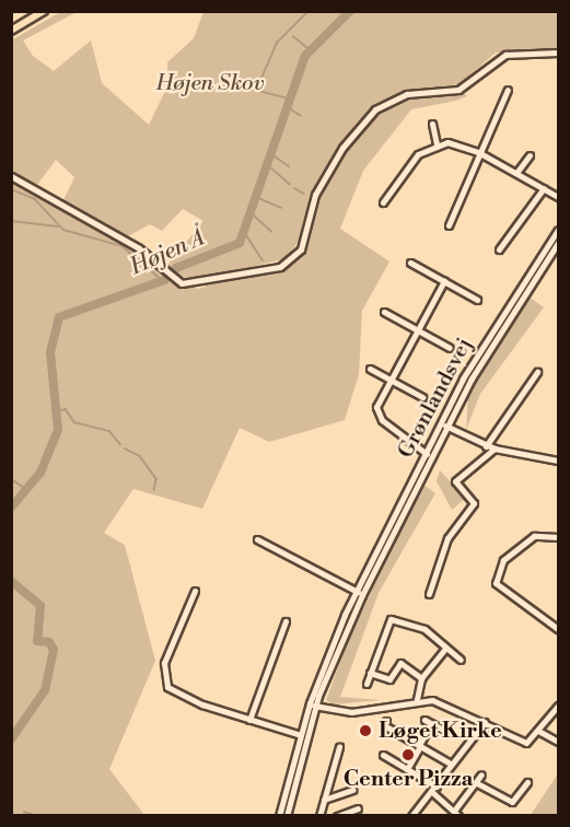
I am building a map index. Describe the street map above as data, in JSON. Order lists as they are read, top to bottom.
{
  "streets": {
    "street": ["Grønlandsvej"]
  },
  "water": ["Højen Å"],
  "parks": ["Højen Skov"],
  "places": ["Løget Kirke", "Center Pizza"]
}
